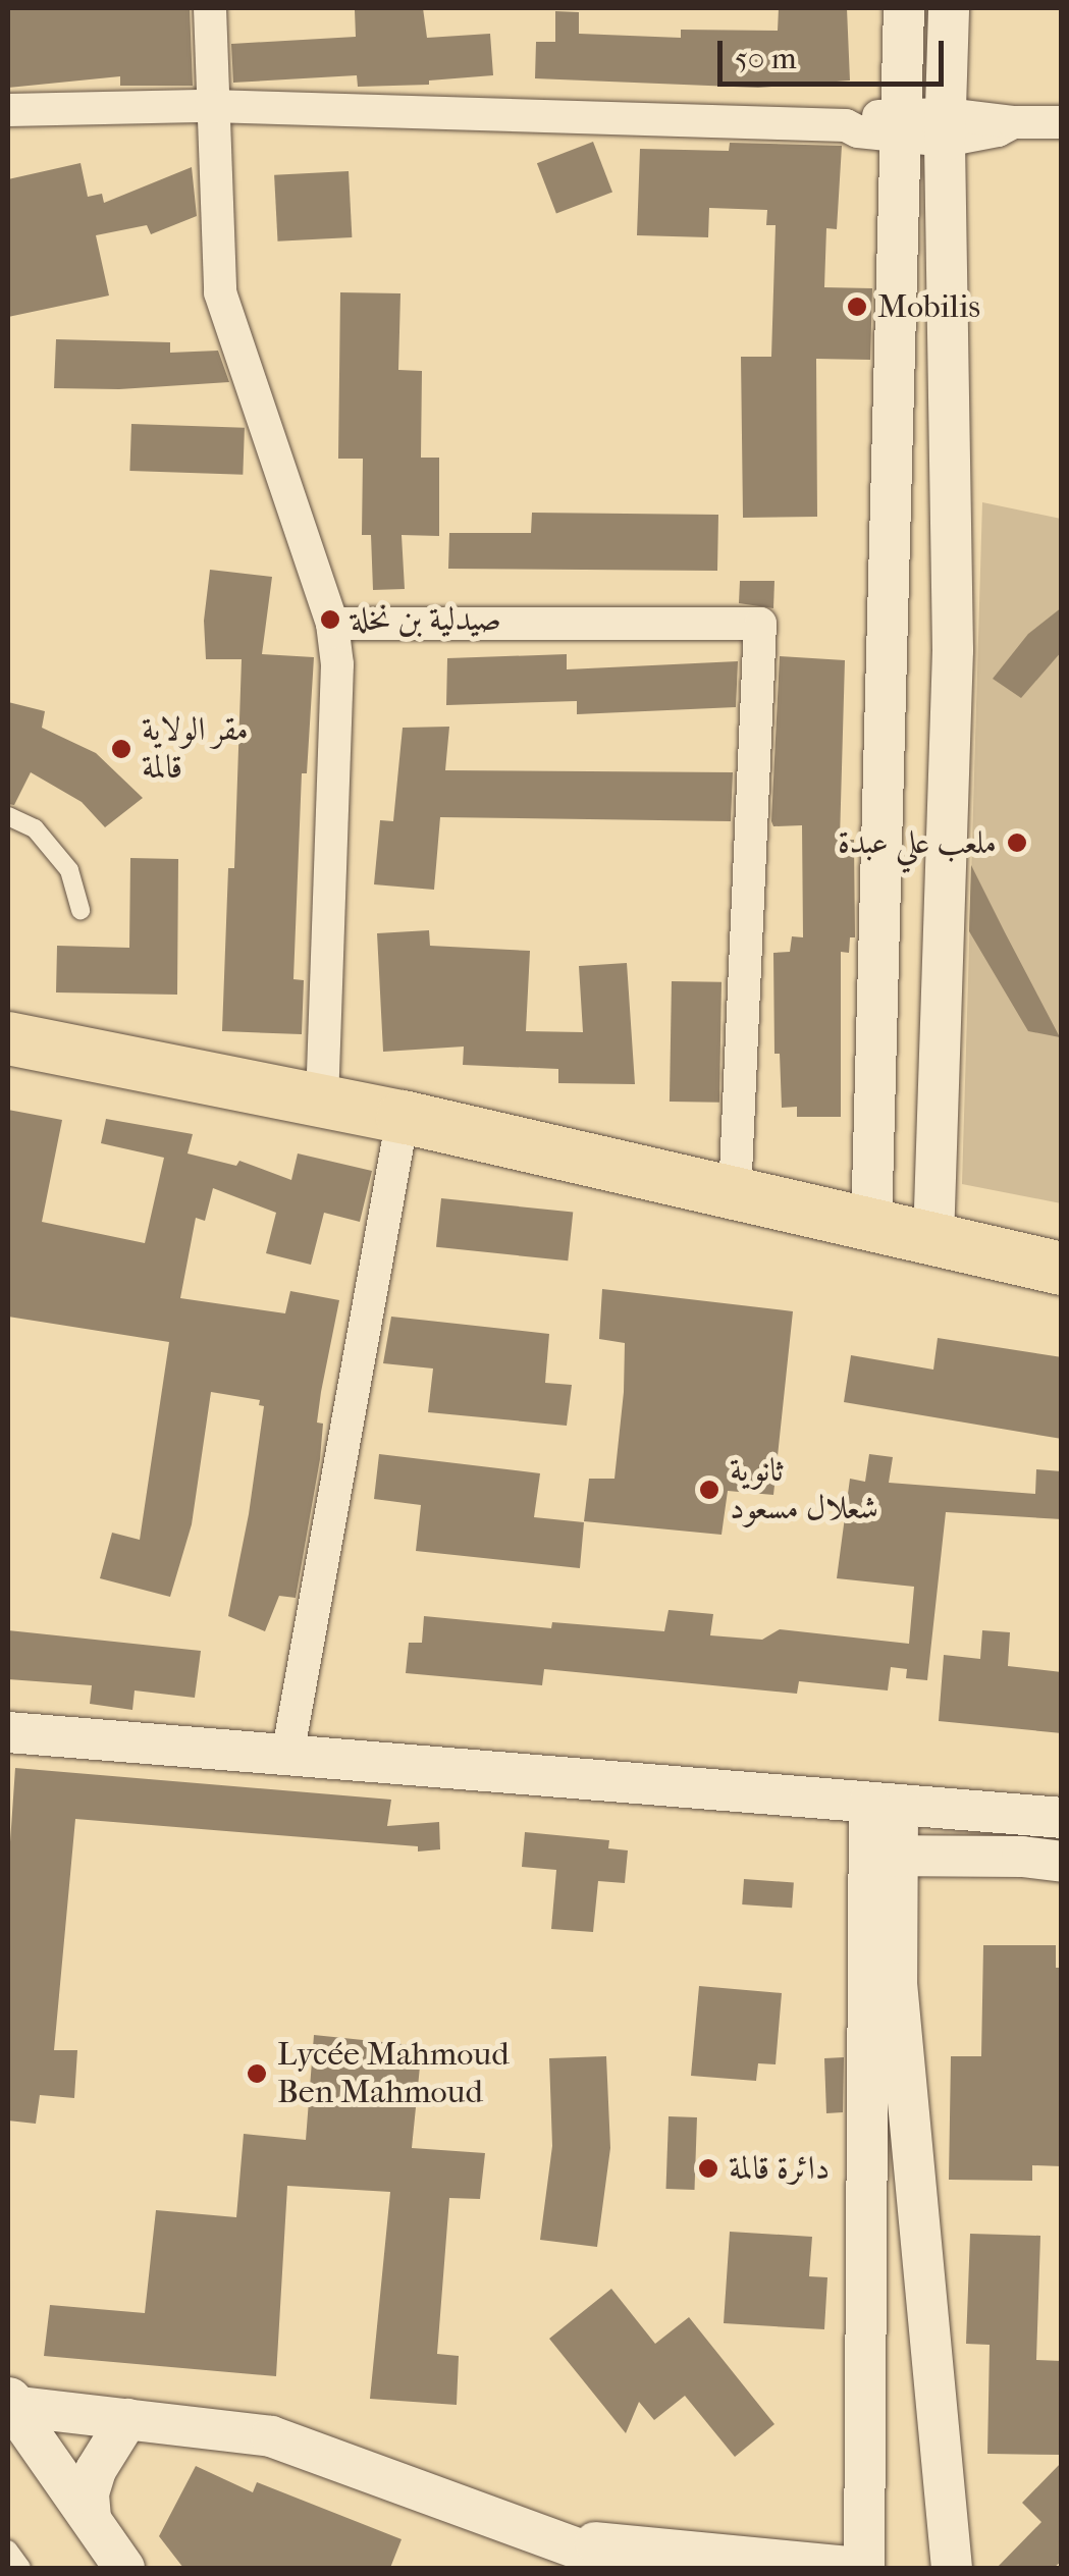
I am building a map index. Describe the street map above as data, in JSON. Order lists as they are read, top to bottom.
{
  "places": [
    "Mobilis",
    "صيدلية بن نخلة",
    "مقر الولاية قالمة",
    "ملعب علي عبدة",
    "ثانوية شعلال مسعود",
    "Lycée Mahmoud Ben Mahmoud",
    "دائرة قالمة"
  ],
  "scale_bar": "50 m"
}
